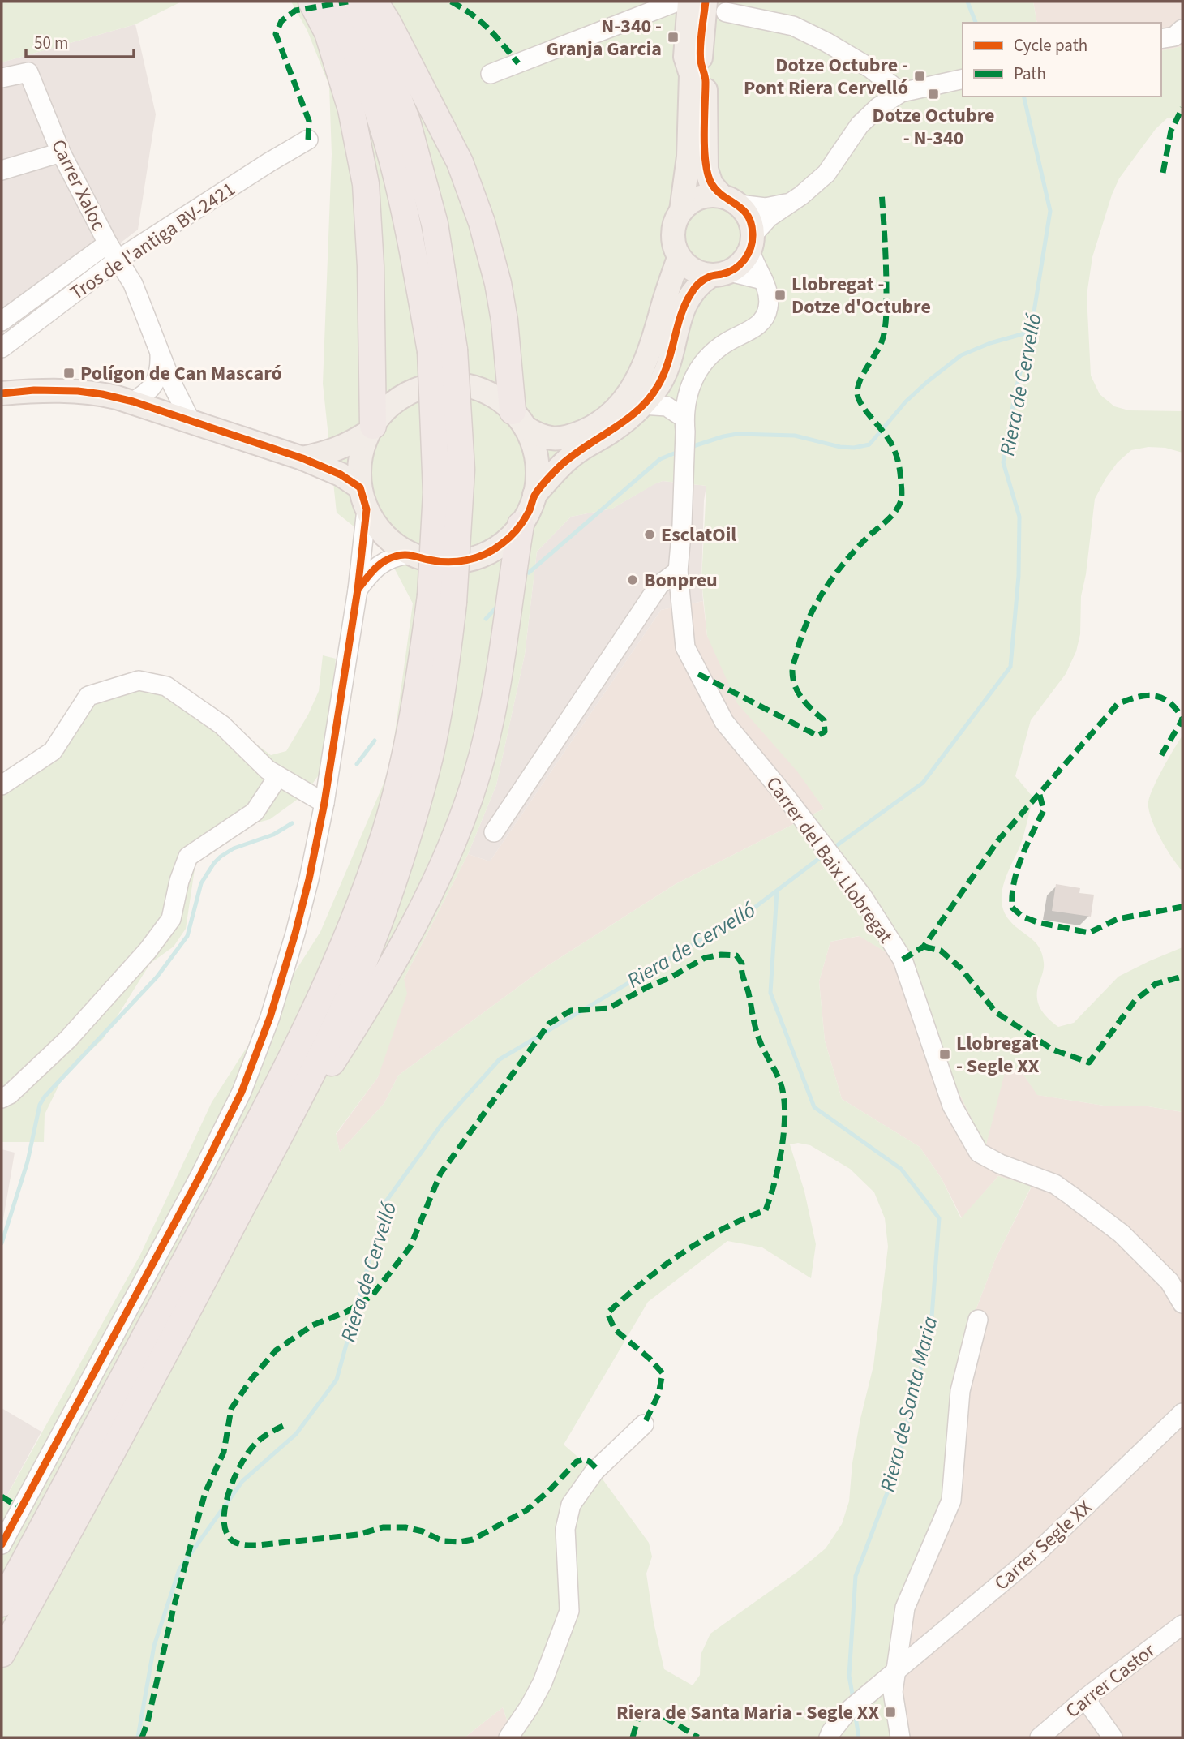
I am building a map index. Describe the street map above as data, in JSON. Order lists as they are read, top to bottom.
{
  "streets": {
    "street": [
      "Carrer Xaloc",
      "Tros de l'antiga BV-2421",
      "Carrer del Baix Llobregat",
      "Carrer Segle XX",
      "Carrer Castor"
    ]
  },
  "crossings": [
    ["Carrer Xaloc", "Tros de l'antiga BV-2421"]
  ],
  "water": ["Riera de Cervelló", "Riera de Santa Maria"],
  "places": {
    "transit": [
      "N-340 - Granja Garcia",
      "Dotze Octubre - Pont Riera Cervelló",
      "Dotze Octubre - N-340",
      "Llobregat - Dotze d'Octubre",
      "Polígon de Can Mascaró",
      "Llobregat - Segle XX",
      "Riera de Santa Maria - Segle XX"
    ],
    "other": ["EsclatOil", "Bonpreu"]
  },
  "legend": ["Cycle path", "Path"],
  "scale_bar": "50 m"
}
